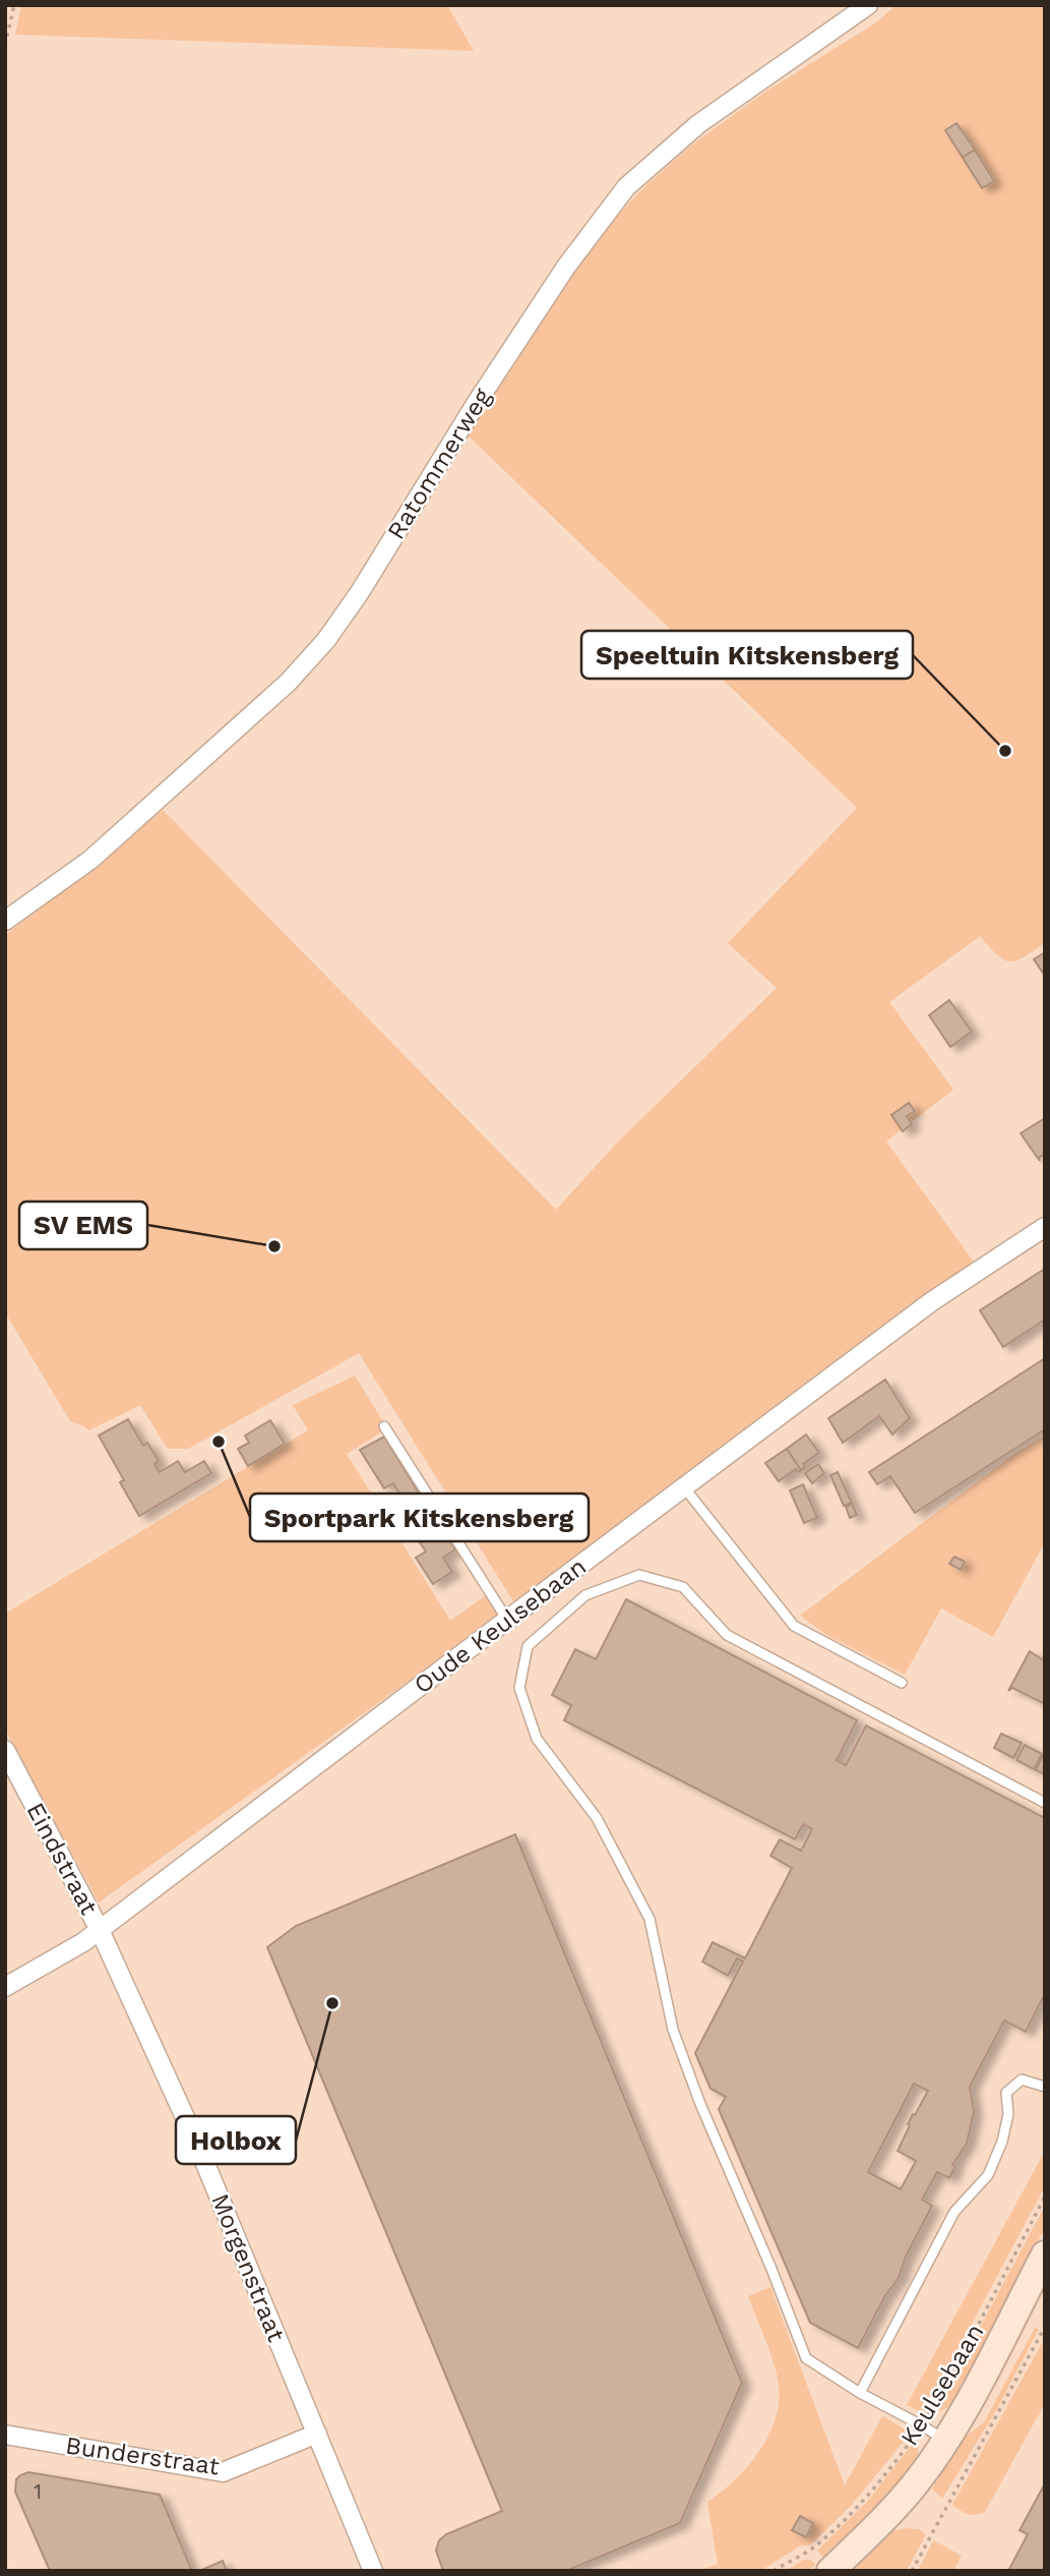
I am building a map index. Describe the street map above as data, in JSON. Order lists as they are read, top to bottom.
{
  "streets": {
    "street": [
      "Ratommerweg",
      "Oude Keulsebaan",
      "Eindstraat",
      "Morgenstraat",
      "Keulsebaan",
      "Bunderstraat"
    ]
  },
  "crossings": [
    ["Oude Keulsebaan", "Eindstraat"],
    ["Oude Keulsebaan", "Morgenstraat"],
    ["Eindstraat", "Morgenstraat"],
    ["Morgenstraat", "Bunderstraat"]
  ],
  "places": [
    "Speeltuin Kitskensberg",
    "SV EMS",
    "Sportpark Kitskensberg",
    "Holbox"
  ],
  "house_numbers": ["1"]
}
